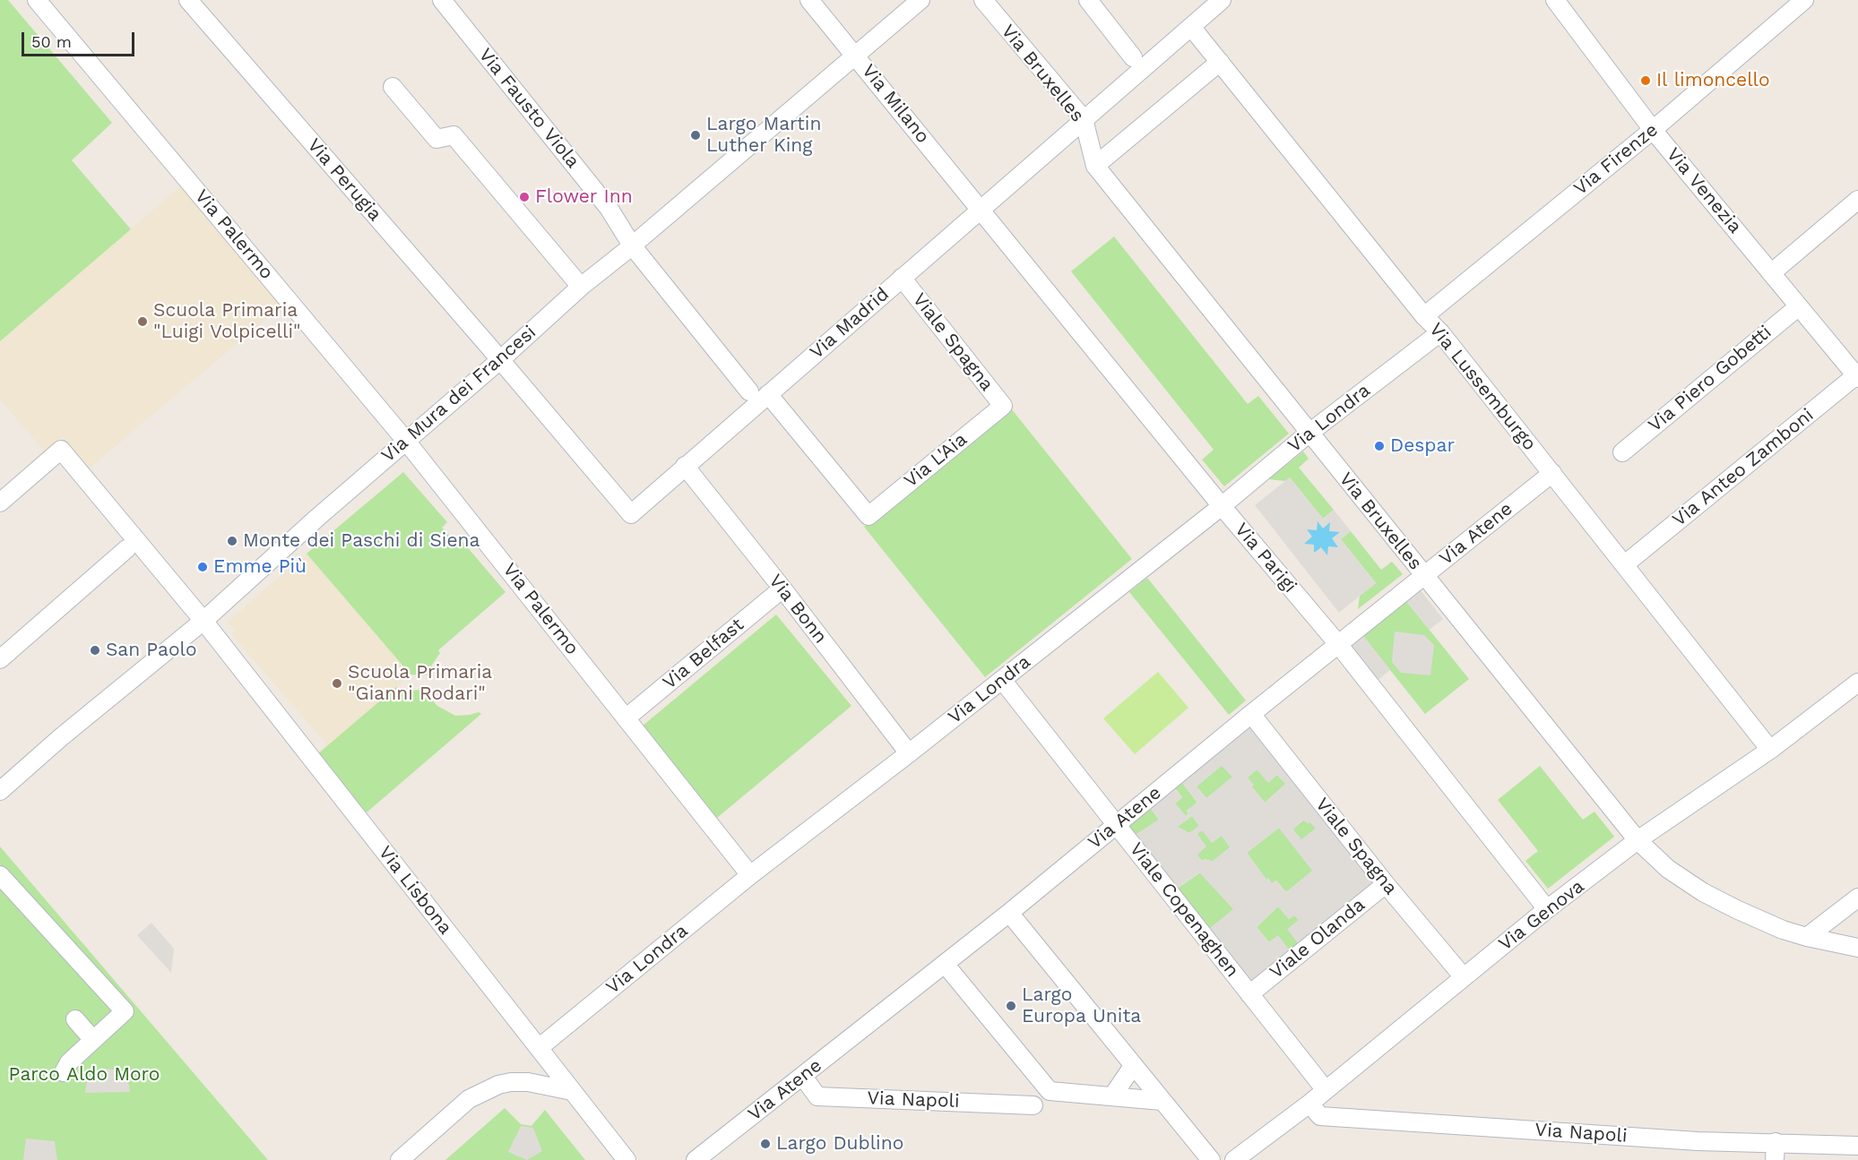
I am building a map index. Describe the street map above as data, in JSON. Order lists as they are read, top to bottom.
{
  "streets": {
    "street": [
      "Via Bruxelles",
      "Via Milano",
      "Via Fausto Viola",
      "Via Firenze",
      "Via Perugia",
      "Via Venezia",
      "Via Palermo",
      "Via Madrid",
      "Viale Spagna",
      "Via Piero Gobetti",
      "Via Lussemburgo",
      "Via Mura dei Francesi",
      "Via Londra",
      "Via L'Aia",
      "Via Anteo Zamboni",
      "Via Atene",
      "Via Parigi",
      "Via Bonn",
      "Via Belfast",
      "Via Lisbona",
      "Viale Copenaghen",
      "Via Genova",
      "Viale Olanda",
      "Via Napoli"
    ]
  },
  "crossings": [
    ["Via Bruxelles", "Via Madrid"],
    ["Via Bruxelles", "Via Londra"],
    ["Via Bruxelles", "Via Atene"],
    ["Via Bruxelles", "Via Genova"],
    ["Via Milano", "Via Madrid"],
    ["Via Milano", "Via Mura dei Francesi"],
    ["Via Milano", "Via Parigi"],
    ["Via Fausto Viola", "Via Mura dei Francesi"],
    ["Via Firenze", "Via Venezia"],
    ["Via Firenze", "Via Lussemburgo"],
    ["Via Perugia", "Via Madrid"],
    ["Via Perugia", "Via Mura dei Francesi"],
    ["Via Venezia", "Via Piero Gobetti"],
    ["Via Venezia", "Via Anteo Zamboni"],
    ["Via Palermo", "Via Mura dei Francesi"],
    ["Via Palermo", "Via Londra"],
    ["Via Palermo", "Via Belfast"],
    ["Via Madrid", "Viale Spagna"],
    ["Via Madrid", "Via Lussemburgo"],
    ["Via Madrid", "Via Mura dei Francesi"],
    ["Via Madrid", "Via L'Aia"],
    ["Via Madrid", "Via Parigi"],
    ["Via Madrid", "Via Bonn"],
    ["Viale Spagna", "Via L'Aia"],
    ["Viale Spagna", "Via Atene"],
    ["Viale Spagna", "Via Genova"],
    ["Viale Spagna", "Viale Olanda"],
    ["Via Lussemburgo", "Via Londra"],
    ["Via Lussemburgo", "Via Atene"],
    ["Via Lussemburgo", "Via Genova"],
    ["Via Mura dei Francesi", "Via Lisbona"],
    ["Via Londra", "Via Parigi"],
    ["Via Londra", "Via Bonn"],
    ["Via Londra", "Via Lisbona"],
    ["Via Londra", "Viale Copenaghen"],
    ["Via Atene", "Via Parigi"],
    ["Via Atene", "Viale Copenaghen"],
    ["Via Atene", "Via Napoli"],
    ["Via Parigi", "Via Genova"],
    ["Via Bonn", "Via Belfast"],
    ["Viale Copenaghen", "Via Genova"],
    ["Viale Copenaghen", "Viale Olanda"],
    ["Via Genova", "Via Napoli"]
  ],
  "parks": ["Parco Aldo Moro"],
  "places": [
    "Il limoncello",
    "Largo Martin Luther King",
    "Flower Inn",
    "Scuola Primaria \"Luigi Volpicelli\"",
    "Despar",
    "Monte dei Paschi di Siena",
    "Emme Più",
    "San Paolo",
    "Scuola Primaria \"Gianni Rodari\"",
    "Largo Europa Unita",
    "Largo Dublino"
  ],
  "scale_bar": "50 m"
}
